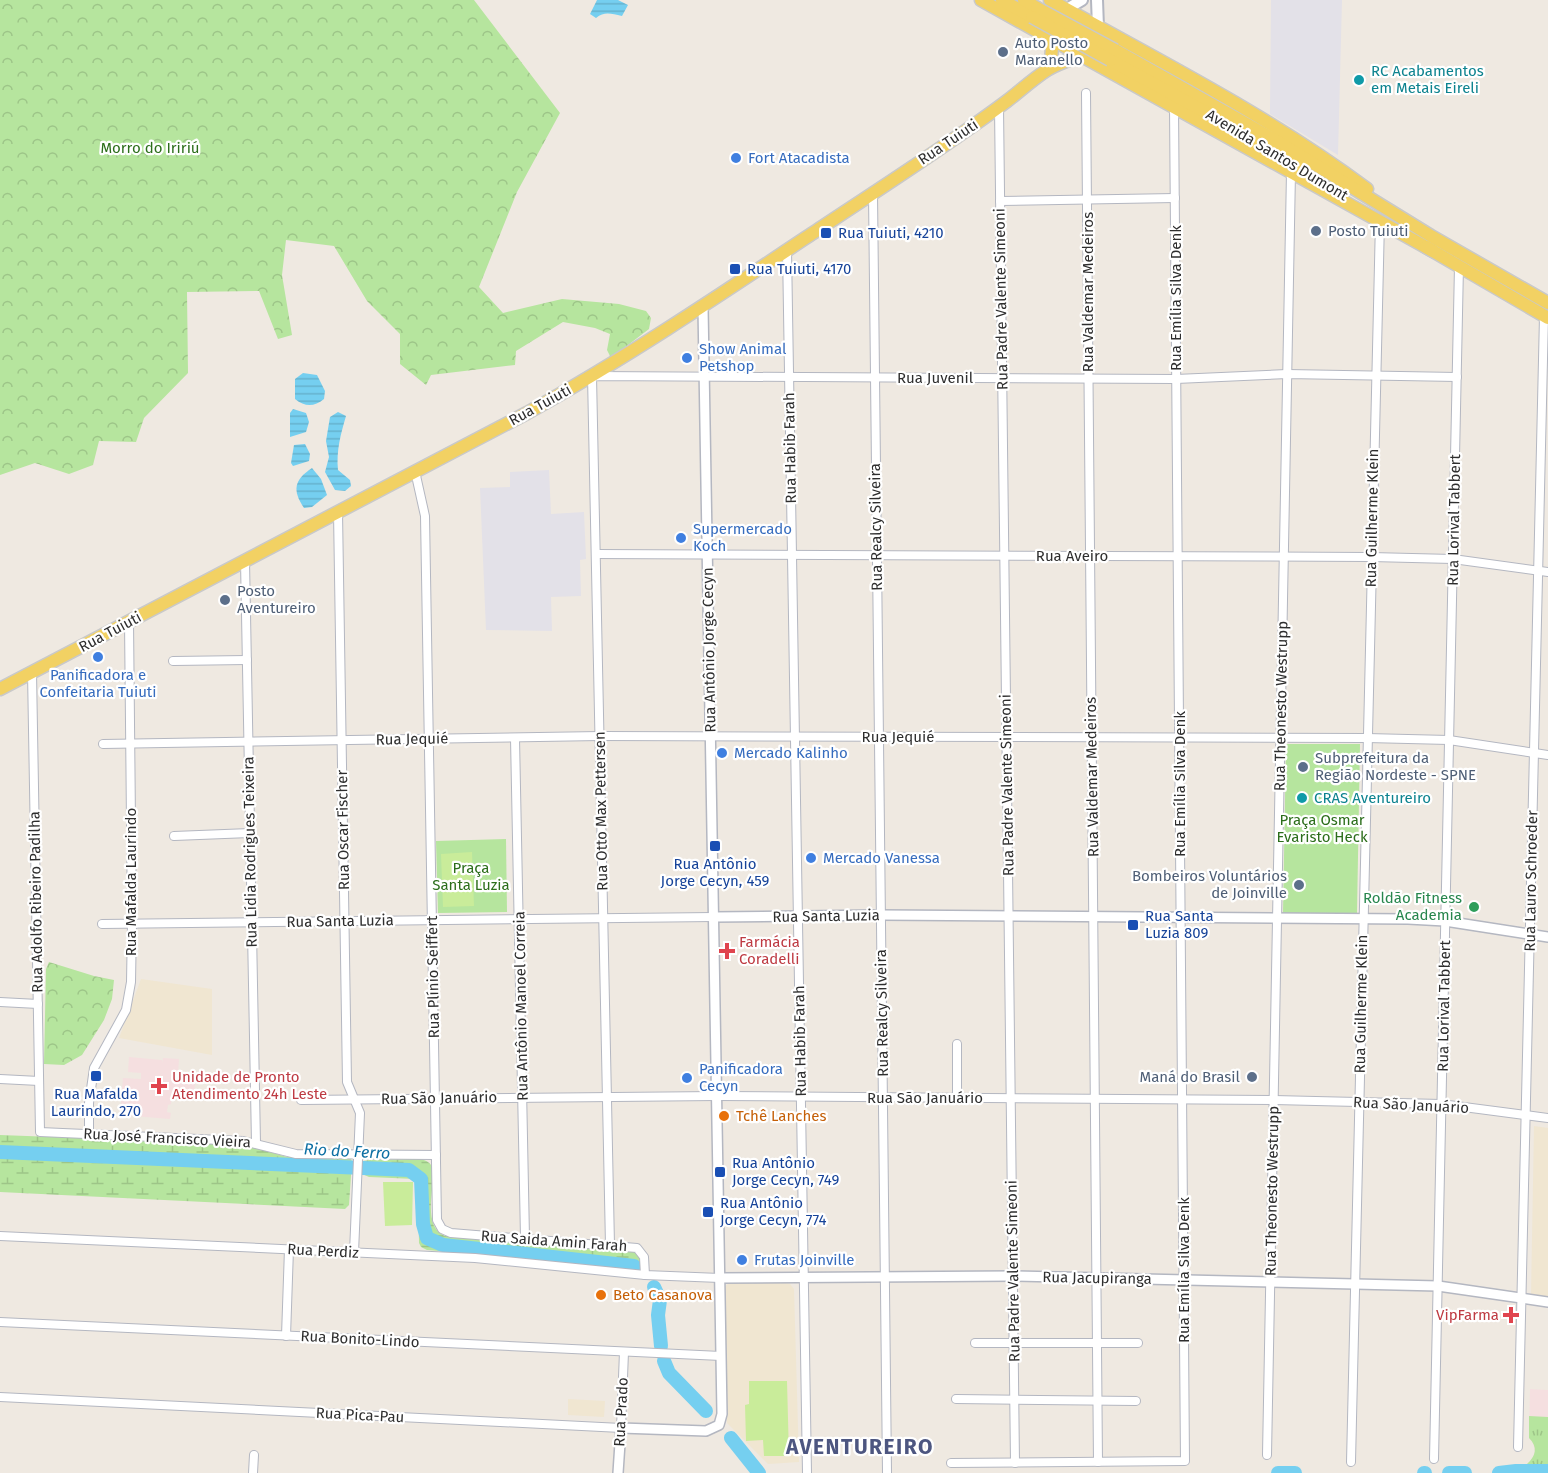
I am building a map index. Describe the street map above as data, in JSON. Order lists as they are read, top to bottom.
{
  "streets": {
    "main road": ["Rua Tuiuti", "Avenida Santos Dumont"],
    "street": [
      "Rua Valdemar Medeiros",
      "Rua Emília Silva Denk",
      "Rua Padre Valente Simeoni",
      "Rua Juvenil",
      "Rua Habib Farah",
      "Rua Guilherme Klein",
      "Rua Lorival Tabbert",
      "Rua Realcy Silveira",
      "Rua Aveiro",
      "Rua Antônio Jorge Cecyn",
      "Rua Theonesto Westrupp",
      "Rua Jequié",
      "Rua Otto Max Pettersen",
      "Rua Oscar Fischer",
      "Rua Lídia Rodrigues Teixeira",
      "Rua Lauro Schroeder",
      "Rua Mafalda Laurindo",
      "Rua Adolfo Ribeiro Padilha",
      "Rua Santa Luzia",
      "Rua Plínio Seiffert",
      "Rua Antônio Manoel Correia",
      "Rua São Januário",
      "Rua José Francisco Vieira",
      "Rua Saida Amin Farah",
      "Rua Perdiz",
      "Rua Jacupiranga",
      "Rua Bonito-Lindo",
      "Rua Prado",
      "Rua Pica-Pau"
    ]
  },
  "crossings": [
    ["Rua Tuiuti", "Rua Padre Valente Simeoni"],
    ["Rua Tuiuti", "Rua Juvenil"],
    ["Rua Tuiuti", "Rua Habib Farah"],
    ["Rua Tuiuti", "Rua Realcy Silveira"],
    ["Rua Tuiuti", "Rua Antônio Jorge Cecyn"],
    ["Rua Tuiuti", "Rua Otto Max Pettersen"],
    ["Rua Tuiuti", "Rua Oscar Fischer"],
    ["Rua Tuiuti", "Rua Lídia Rodrigues Teixeira"],
    ["Rua Tuiuti", "Rua Mafalda Laurindo"],
    ["Rua Tuiuti", "Rua Adolfo Ribeiro Padilha"],
    ["Rua Tuiuti", "Rua Plínio Seiffert"],
    ["Avenida Santos Dumont", "Rua Lorival Tabbert"],
    ["Avenida Santos Dumont", "Rua Lauro Schroeder"],
    ["Rua Valdemar Medeiros", "Rua Emília Silva Denk"],
    ["Rua Valdemar Medeiros", "Rua Juvenil"],
    ["Rua Valdemar Medeiros", "Rua Aveiro"],
    ["Rua Valdemar Medeiros", "Rua Jequié"],
    ["Rua Valdemar Medeiros", "Rua Santa Luzia"],
    ["Rua Valdemar Medeiros", "Rua São Januário"],
    ["Rua Valdemar Medeiros", "Rua Jacupiranga"],
    ["Rua Emília Silva Denk", "Rua Juvenil"],
    ["Rua Emília Silva Denk", "Rua Aveiro"],
    ["Rua Emília Silva Denk", "Rua Jequié"],
    ["Rua Emília Silva Denk", "Rua Santa Luzia"],
    ["Rua Emília Silva Denk", "Rua São Januário"],
    ["Rua Emília Silva Denk", "Rua Jacupiranga"],
    ["Rua Padre Valente Simeoni", "Rua Juvenil"],
    ["Rua Padre Valente Simeoni", "Rua Aveiro"],
    ["Rua Padre Valente Simeoni", "Rua Jequié"],
    ["Rua Padre Valente Simeoni", "Rua Santa Luzia"],
    ["Rua Padre Valente Simeoni", "Rua São Januário"],
    ["Rua Padre Valente Simeoni", "Rua Jacupiranga"],
    ["Rua Juvenil", "Rua Habib Farah"],
    ["Rua Juvenil", "Rua Guilherme Klein"],
    ["Rua Juvenil", "Rua Lorival Tabbert"],
    ["Rua Juvenil", "Rua Realcy Silveira"],
    ["Rua Juvenil", "Rua Antônio Jorge Cecyn"],
    ["Rua Juvenil", "Rua Theonesto Westrupp"],
    ["Rua Juvenil", "Rua Otto Max Pettersen"],
    ["Rua Habib Farah", "Rua Aveiro"],
    ["Rua Habib Farah", "Rua Jequié"],
    ["Rua Habib Farah", "Rua Santa Luzia"],
    ["Rua Habib Farah", "Rua São Januário"],
    ["Rua Habib Farah", "Rua Jacupiranga"],
    ["Rua Guilherme Klein", "Rua Aveiro"],
    ["Rua Guilherme Klein", "Rua Jequié"],
    ["Rua Guilherme Klein", "Rua Santa Luzia"],
    ["Rua Guilherme Klein", "Rua São Januário"],
    ["Rua Guilherme Klein", "Rua Jacupiranga"],
    ["Rua Lorival Tabbert", "Rua Aveiro"],
    ["Rua Lorival Tabbert", "Rua Jequié"],
    ["Rua Lorival Tabbert", "Rua Santa Luzia"],
    ["Rua Lorival Tabbert", "Rua São Januário"],
    ["Rua Lorival Tabbert", "Rua Jacupiranga"],
    ["Rua Realcy Silveira", "Rua Aveiro"],
    ["Rua Realcy Silveira", "Rua Jequié"],
    ["Rua Realcy Silveira", "Rua Santa Luzia"],
    ["Rua Realcy Silveira", "Rua São Januário"],
    ["Rua Realcy Silveira", "Rua Jacupiranga"],
    ["Rua Aveiro", "Rua Antônio Jorge Cecyn"],
    ["Rua Aveiro", "Rua Theonesto Westrupp"],
    ["Rua Aveiro", "Rua Otto Max Pettersen"],
    ["Rua Aveiro", "Rua Lauro Schroeder"],
    ["Rua Antônio Jorge Cecyn", "Rua Jequié"],
    ["Rua Antônio Jorge Cecyn", "Rua Santa Luzia"],
    ["Rua Antônio Jorge Cecyn", "Rua São Januário"],
    ["Rua Antônio Jorge Cecyn", "Rua Jacupiranga"],
    ["Rua Antônio Jorge Cecyn", "Rua Bonito-Lindo"],
    ["Rua Antônio Jorge Cecyn", "Rua Pica-Pau"],
    ["Rua Theonesto Westrupp", "Rua Jequié"],
    ["Rua Theonesto Westrupp", "Rua Santa Luzia"],
    ["Rua Theonesto Westrupp", "Rua São Januário"],
    ["Rua Theonesto Westrupp", "Rua Jacupiranga"],
    ["Rua Jequié", "Rua Otto Max Pettersen"],
    ["Rua Jequié", "Rua Oscar Fischer"],
    ["Rua Jequié", "Rua Lídia Rodrigues Teixeira"],
    ["Rua Jequié", "Rua Lauro Schroeder"],
    ["Rua Jequié", "Rua Mafalda Laurindo"],
    ["Rua Jequié", "Rua Plínio Seiffert"],
    ["Rua Jequié", "Rua Antônio Manoel Correia"],
    ["Rua Otto Max Pettersen", "Rua Santa Luzia"],
    ["Rua Otto Max Pettersen", "Rua São Januário"],
    ["Rua Otto Max Pettersen", "Rua Saida Amin Farah"],
    ["Rua Oscar Fischer", "Rua Santa Luzia"],
    ["Rua Oscar Fischer", "Rua São Januário"],
    ["Rua Oscar Fischer", "Rua José Francisco Vieira"],
    ["Rua Oscar Fischer", "Rua Perdiz"],
    ["Rua Lídia Rodrigues Teixeira", "Rua Santa Luzia"],
    ["Rua Lídia Rodrigues Teixeira", "Rua José Francisco Vieira"],
    ["Rua Lauro Schroeder", "Rua Santa Luzia"],
    ["Rua Lauro Schroeder", "Rua São Januário"],
    ["Rua Lauro Schroeder", "Rua Jacupiranga"],
    ["Rua Mafalda Laurindo", "Rua Santa Luzia"],
    ["Rua Mafalda Laurindo", "Rua José Francisco Vieira"],
    ["Rua Adolfo Ribeiro Padilha", "Rua José Francisco Vieira"],
    ["Rua Santa Luzia", "Rua Plínio Seiffert"],
    ["Rua Santa Luzia", "Rua Antônio Manoel Correia"],
    ["Rua Plínio Seiffert", "Rua São Januário"],
    ["Rua Plínio Seiffert", "Rua José Francisco Vieira"],
    ["Rua Plínio Seiffert", "Rua Saida Amin Farah"],
    ["Rua Antônio Manoel Correia", "Rua São Januário"],
    ["Rua Antônio Manoel Correia", "Rua Saida Amin Farah"],
    ["Rua Saida Amin Farah", "Rua Perdiz"],
    ["Rua Saida Amin Farah", "Rua Jacupiranga"],
    ["Rua Perdiz", "Rua Jacupiranga"],
    ["Rua Bonito-Lindo", "Rua Prado"],
    ["Rua Prado", "Rua Pica-Pau"]
  ],
  "districts": ["AVENTUREIRO"],
  "water": ["Rio do Ferro"],
  "parks": ["Morro do Iririú", "Praça Osmar Evaristo Heck", "Praça Santa Luzia"],
  "places": {
    "other": [
      "Auto Posto Maranello",
      "RC Acabamentos em Metais Eireli",
      "Fort Atacadista",
      "Posto Tuiuti",
      "Show Animal Petshop",
      "Supermercado Koch",
      "Posto Aventureiro",
      "Panificadora e Confeitaria Tuiuti",
      "Mercado Kalinho",
      "Subprefeitura da Região Nordeste - SPNE",
      "CRAS Aventureiro",
      "Mercado Vanessa",
      "Bombeiros Voluntários de Joinville",
      "Roldão Fitness Academia",
      "Maná do Brasil",
      "Panificadora Cecyn",
      "Tchê Lanches",
      "Frutas Joinville",
      "Beto Casanova"
    ],
    "transit": [
      "Rua Tuiuti, 4210",
      "Rua Tuiuti, 4170",
      "Rua Antônio Jorge Cecyn, 459",
      "Rua Santa Luzia 809",
      "Rua Mafalda Laurindo, 270",
      "Rua Antônio Jorge Cecyn, 749",
      "Rua Antônio Jorge Cecyn, 774"
    ],
    "health": ["Farmácia Coradelli", "Unidade de Pronto Atendimento 24h Leste", "VipFarma"]
  }
}
